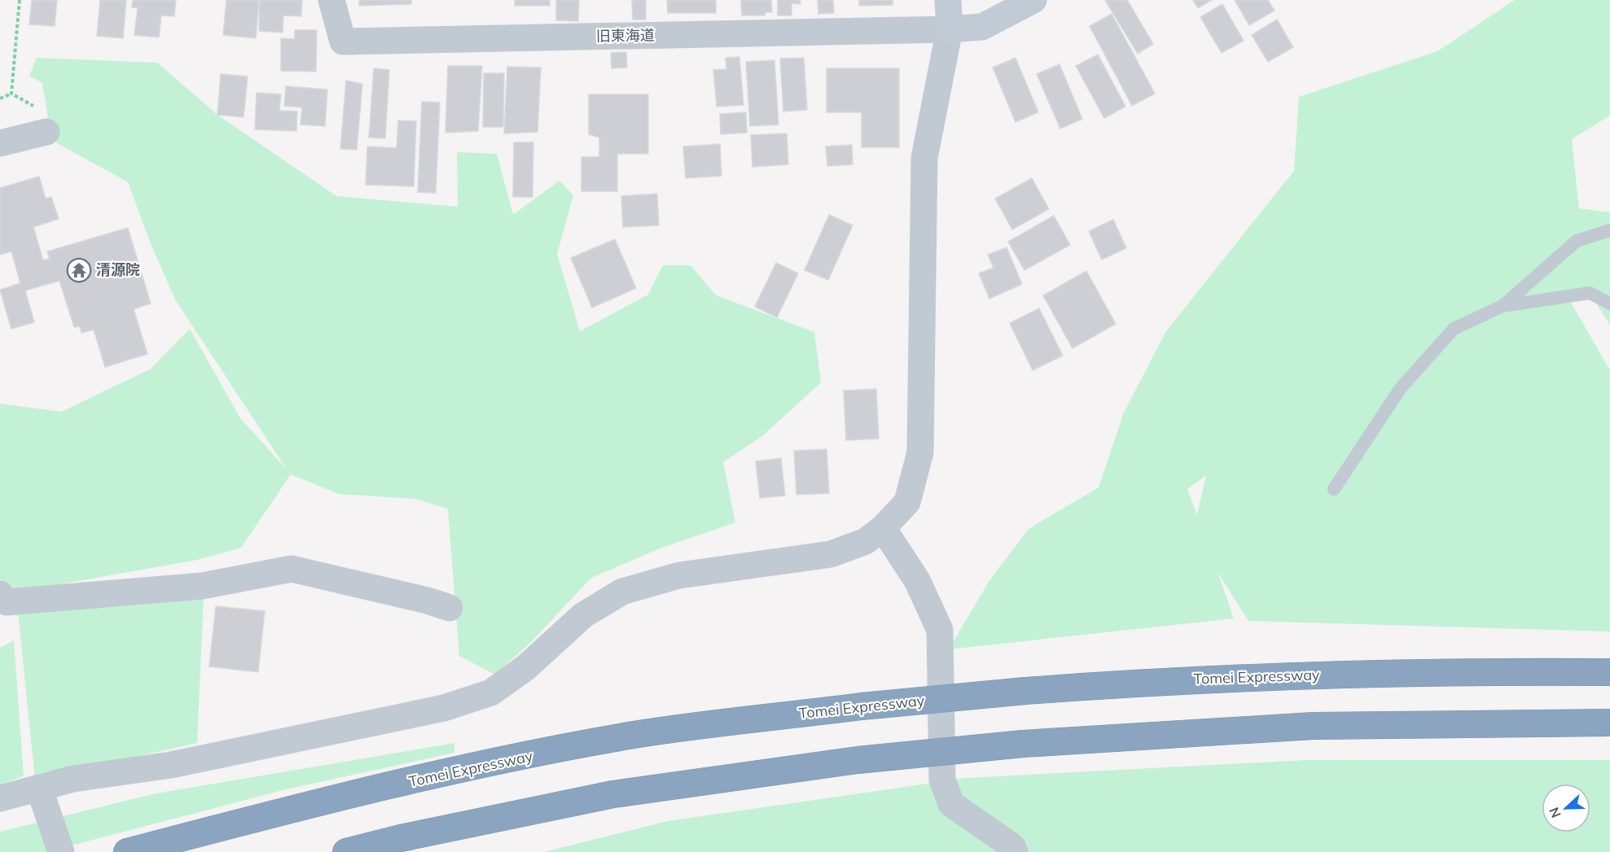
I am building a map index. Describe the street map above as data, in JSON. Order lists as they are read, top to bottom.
{
  "streets": {
    "highway": ["Tomei Expressway"],
    "street": ["旧東海道"]
  },
  "places": {
    "temple": ["清源院"]
  },
  "north": "left"
}
